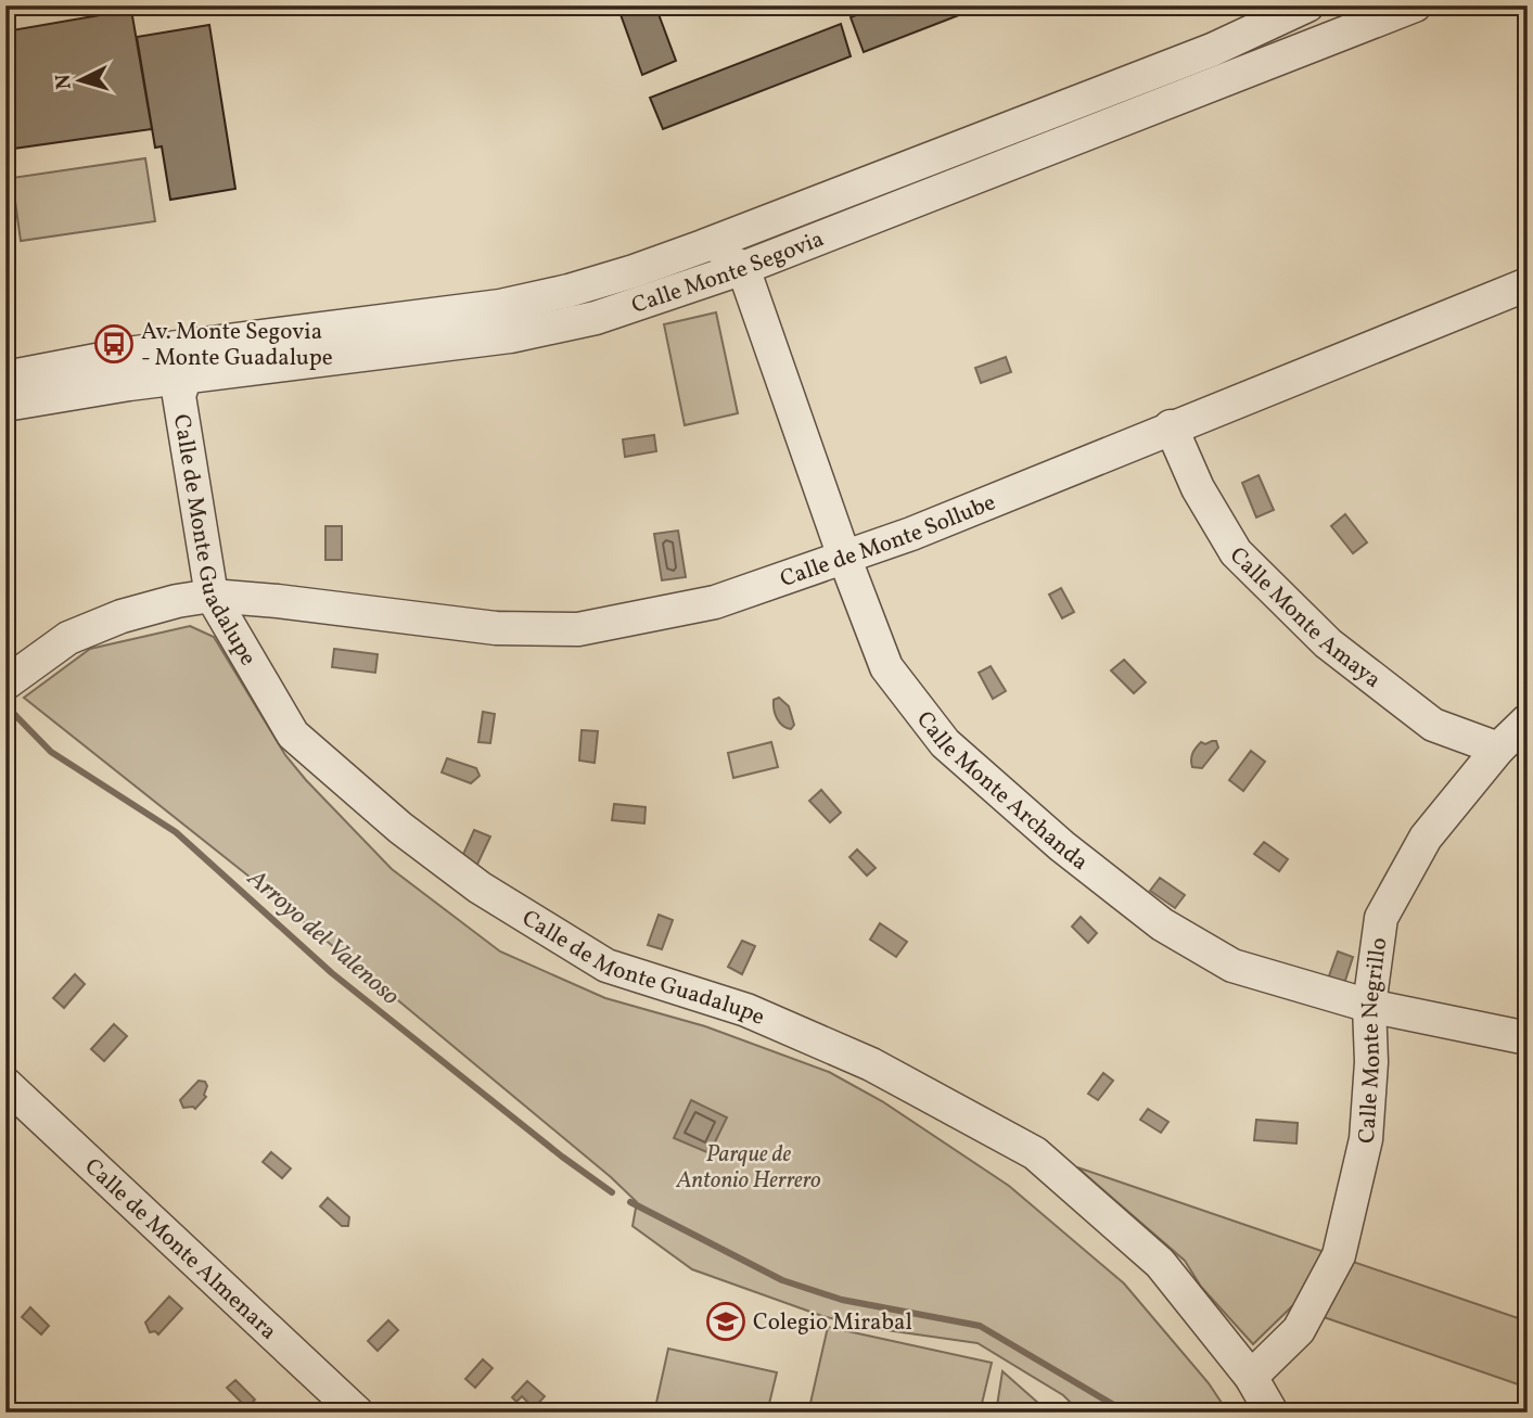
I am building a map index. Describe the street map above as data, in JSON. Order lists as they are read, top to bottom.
{
  "streets": {
    "street": [
      "Calle Monte Segovia",
      "Calle de Monte Guadalupe",
      "Calle de Monte Sollube",
      "Calle Monte Amaya",
      "Calle Monte Archanda",
      "Calle Monte Negrillo",
      "Calle de Monte Almenara"
    ]
  },
  "crossings": [
    ["Calle Monte Segovia", "Calle de Monte Guadalupe"],
    ["Calle Monte Segovia", "Calle Monte Archanda"],
    ["Calle de Monte Guadalupe", "Calle de Monte Sollube"],
    ["Calle de Monte Guadalupe", "Calle Monte Negrillo"],
    ["Calle de Monte Sollube", "Calle Monte Amaya"],
    ["Calle de Monte Sollube", "Calle Monte Archanda"],
    ["Calle Monte Amaya", "Calle Monte Negrillo"],
    ["Calle Monte Archanda", "Calle Monte Negrillo"]
  ],
  "water": ["Arroyo del Valenoso"],
  "parks": ["Parque de Antonio Herrero"],
  "places": {
    "bus stop": ["Av. Monte Segovia - Monte Guadalupe"],
    "school or university": ["Colegio Mirabal"]
  },
  "north": "left"
}
